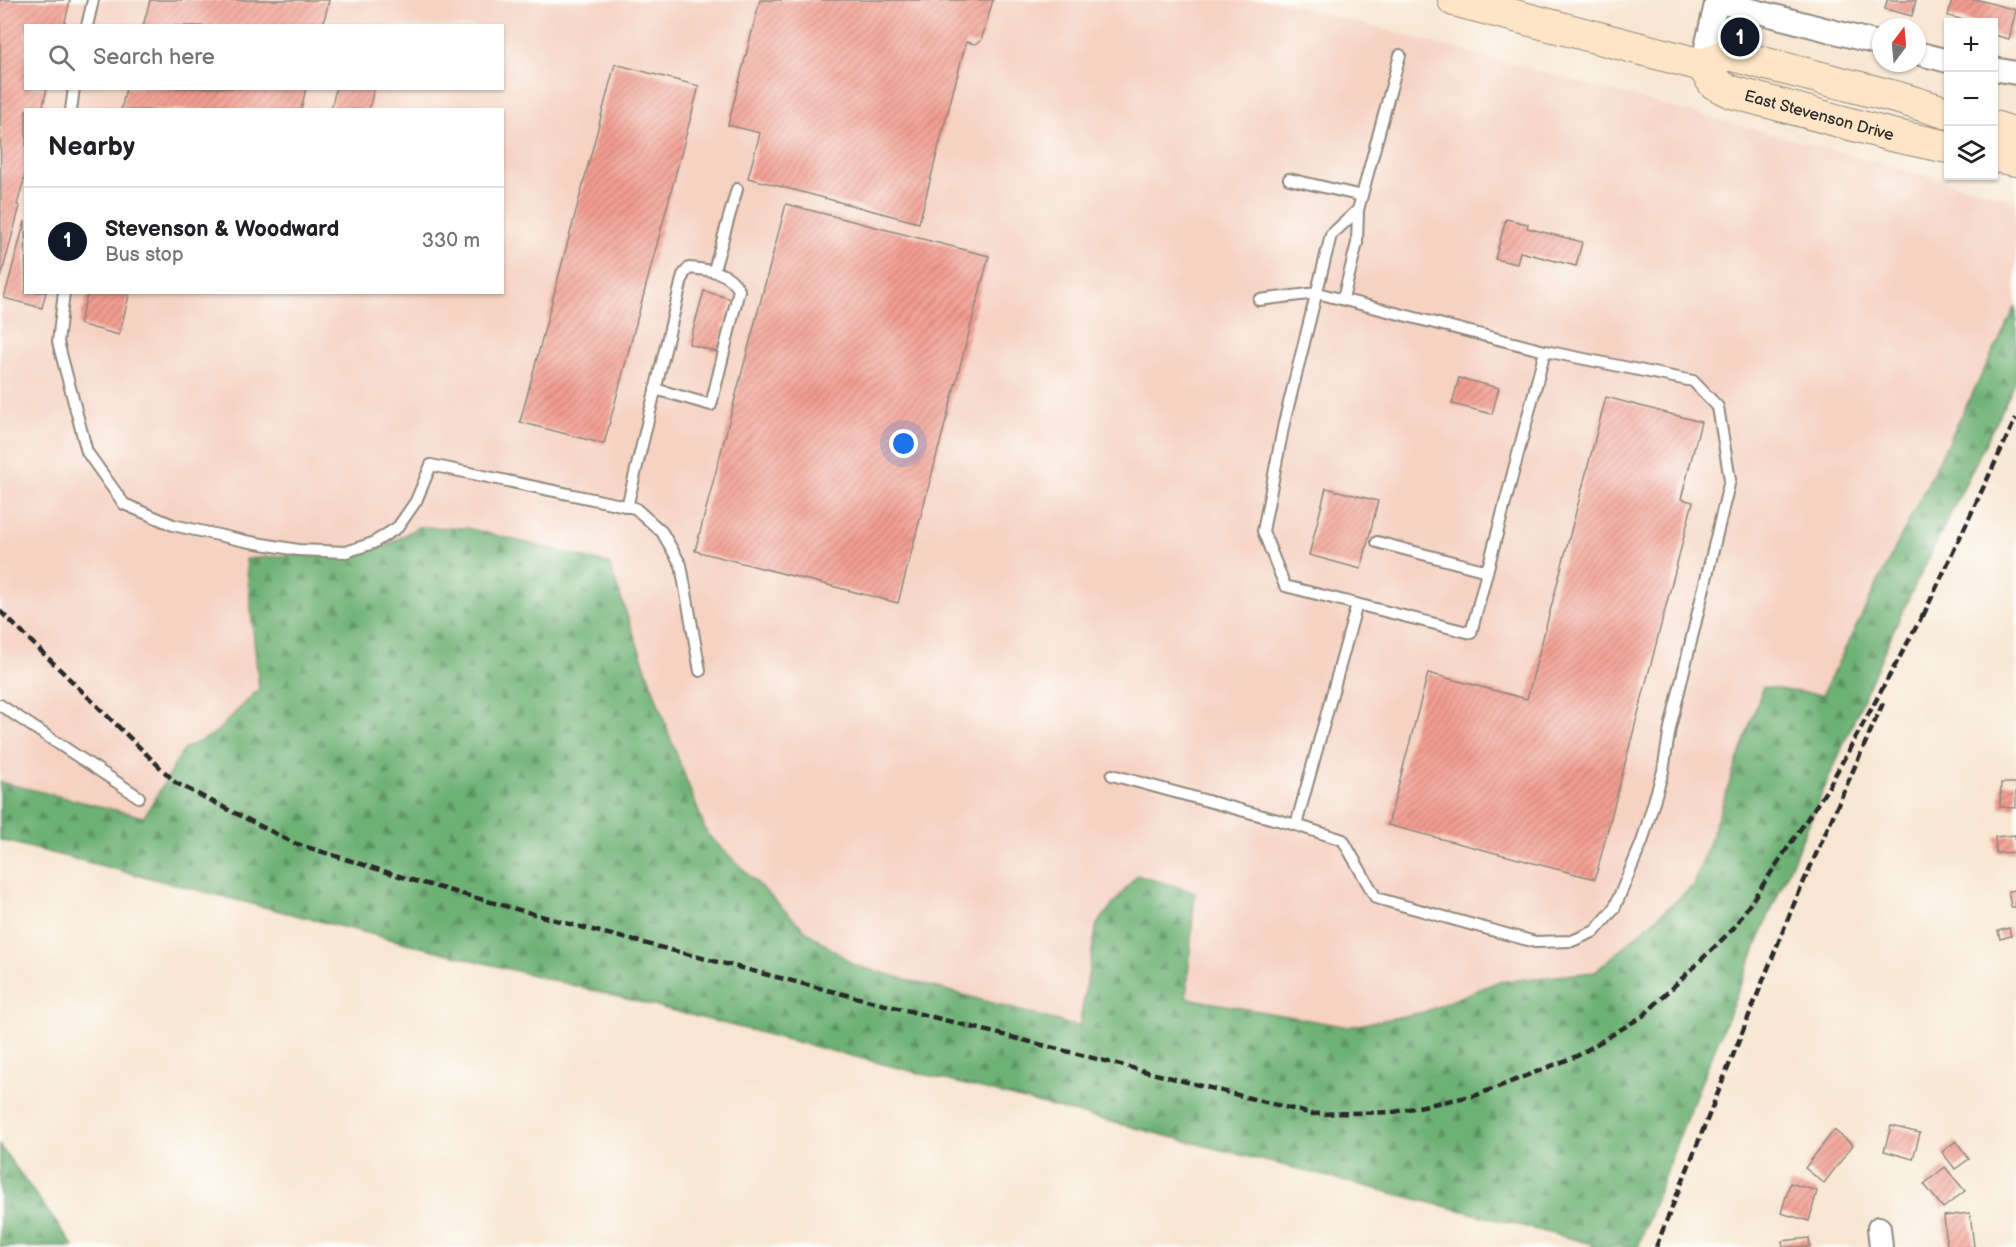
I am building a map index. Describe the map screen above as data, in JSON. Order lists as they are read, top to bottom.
{
  "streets": {
    "main road": ["East Stevenson Drive"]
  },
  "north": "top",
  "page": {
    "pins": "1",
    "map_buttons": ["+", "−"],
    "search": "Search here",
    "heading": "Nearby",
    "list": [
      {
        "mark": "1",
        "name": "Stevenson & Woodward",
        "note": "Bus stop",
        "value": "330 m"
      }
    ]
  }
}
